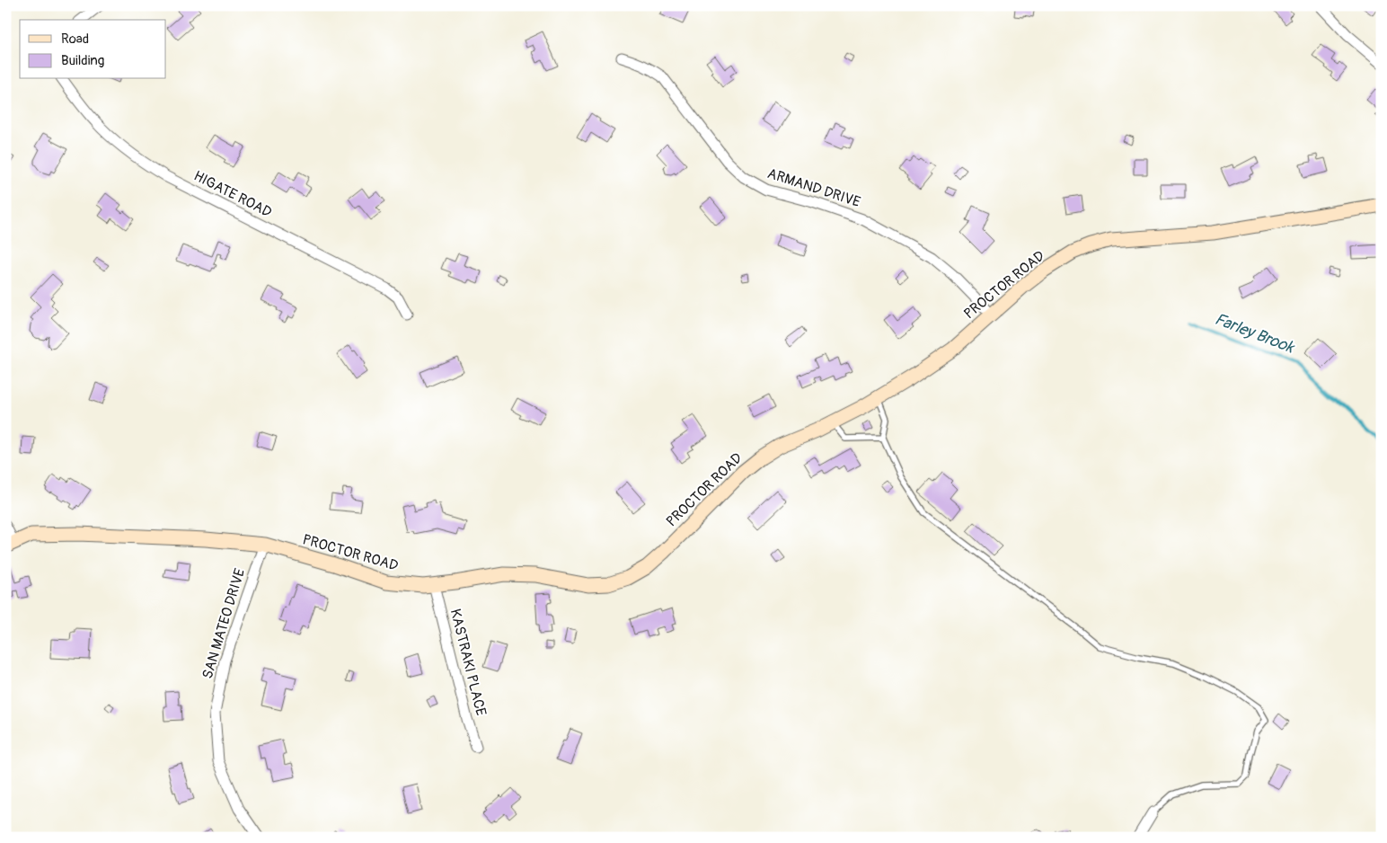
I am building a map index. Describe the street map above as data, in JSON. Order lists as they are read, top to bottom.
{
  "streets": {
    "main road": ["PROCTOR ROAD"],
    "street": [
      "ARMAND DRIVE",
      "HIGATE ROAD",
      "SAN MATEO DRIVE",
      "KASTRAKI PLACE"
    ]
  },
  "crossings": [
    ["ARMAND DRIVE", "PROCTOR ROAD"],
    ["PROCTOR ROAD", "SAN MATEO DRIVE"],
    ["PROCTOR ROAD", "KASTRAKI PLACE"]
  ],
  "water": ["Farley Brook"],
  "legend": ["Road", "Building"]
}
